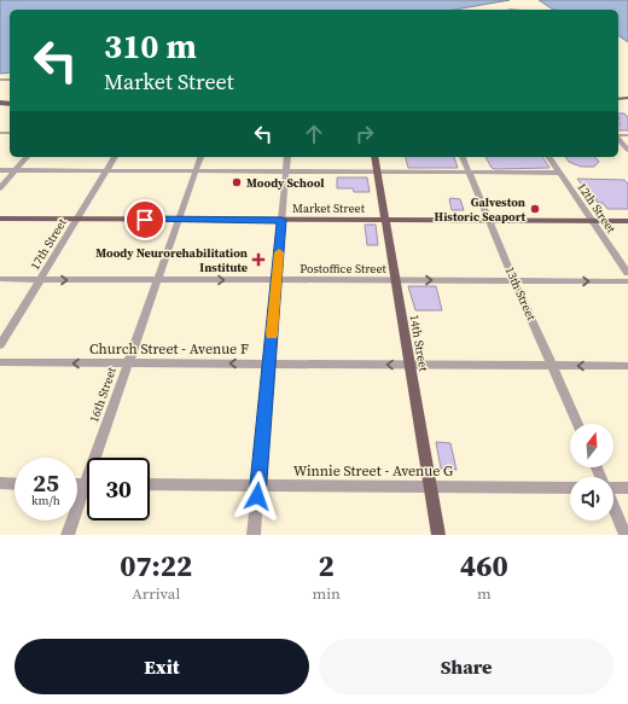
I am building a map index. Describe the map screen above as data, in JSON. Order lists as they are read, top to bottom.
{
  "streets": {
    "main road": ["Market Street", "14th Street"],
    "street": [
      "12th Street",
      "17th Street",
      "Postoffice Street",
      "13th Street",
      "Church Street - Avenue F",
      "16th Street",
      "Winnie Street - Avenue G"
    ]
  },
  "crossings": [
    ["Market Street", "12th Street"],
    ["Market Street", "17th Street"],
    ["Market Street", "13th Street"],
    ["Market Street", "14th Street"],
    ["Market Street", "16th Street"],
    ["17th Street", "Postoffice Street"],
    ["Postoffice Street", "13th Street"],
    ["Postoffice Street", "14th Street"],
    ["Postoffice Street", "16th Street"],
    ["13th Street", "Church Street - Avenue F"],
    ["14th Street", "Church Street - Avenue F"],
    ["14th Street", "Winnie Street - Avenue G"],
    ["Church Street - Avenue F", "16th Street"]
  ],
  "one_way": ["Postoffice Street", "Church Street - Avenue F"],
  "places": {
    "other": ["Moody School", "Galveston Historic Seaport"],
    "health": ["Moody Neurorehabilitation Institute"]
  },
  "north": "top",
  "page": {
    "turn": ["310 m", "Market Street"],
    "speed": "25 km/h",
    "limit": "30",
    "eta": [
      "07:22",
      "Arrival",
      "2",
      "min",
      "460",
      "m"
    ],
    "buttons": ["Exit", "Share"]
  }
}
